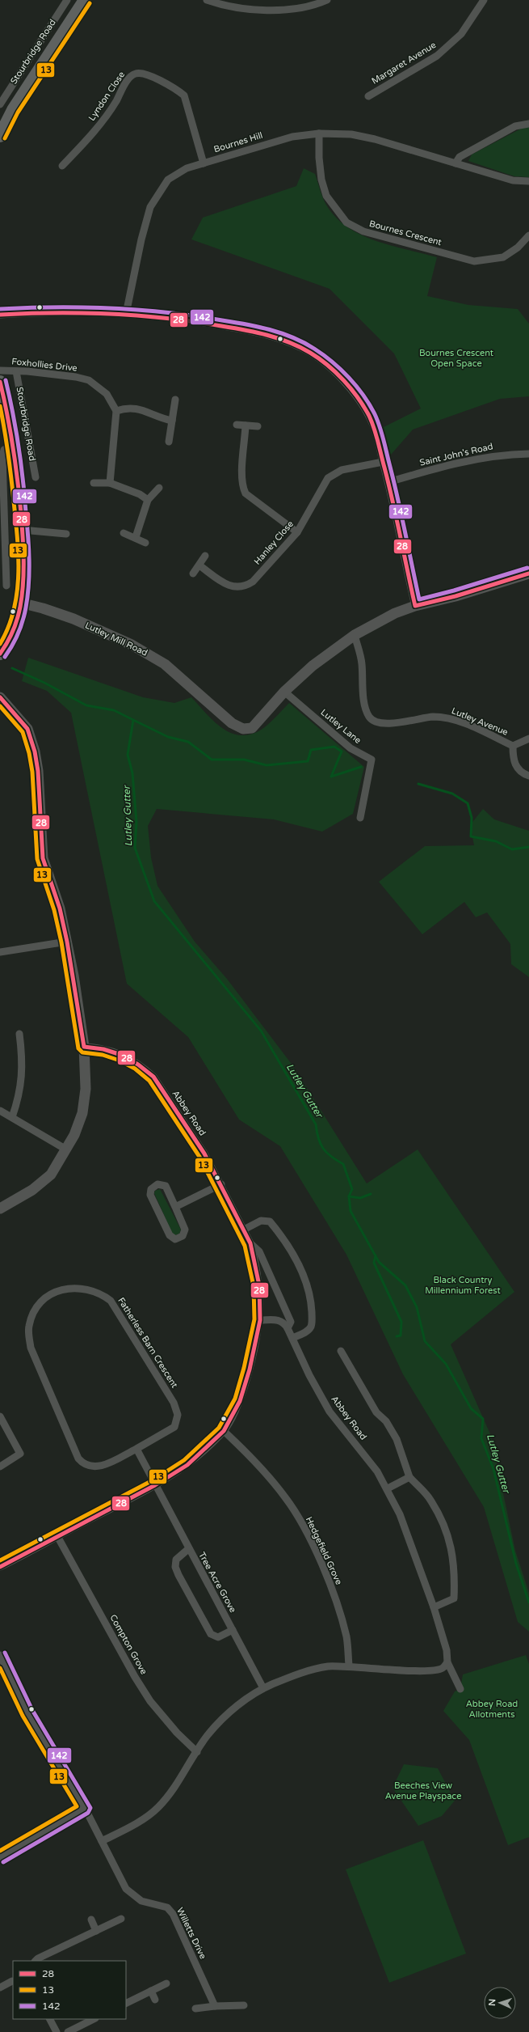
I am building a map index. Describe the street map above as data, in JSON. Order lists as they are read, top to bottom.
{
  "streets": {
    "highway": ["Stourbridge Road"],
    "street": [
      "Margaret Avenue",
      "Lyndon Close",
      "Bournes Hill",
      "Bournes Crescent",
      "Foxhollies Drive",
      "Saint John's Road",
      "Hanley Close",
      "Lutley Mill Road",
      "Lutley Avenue",
      "Lutley Lane",
      "Abbey Road",
      "Fatherless Barn Crescent",
      "Hedgefield Grove",
      "Tree Acre Grove",
      "Compton Grove",
      "Willetts Drive"
    ]
  },
  "crossings": [
    ["Stourbridge Road", "Foxhollies Drive"],
    ["Stourbridge Road", "Lutley Mill Road"],
    ["Lyndon Close", "Bournes Hill"],
    ["Bournes Hill", "Bournes Crescent"],
    ["Lutley Mill Road", "Lutley Lane"]
  ],
  "water": ["Lutley Gutter"],
  "parks": [
    "Bournes Crescent Open Space",
    "Black Country Millennium Forest",
    "Abbey Road Allotments",
    "Beeches View Avenue Playspace"
  ],
  "lines": ["transit line 13", "transit line 142", "transit line 28"],
  "legend": ["28", "13", "142"],
  "north": "left"
}
